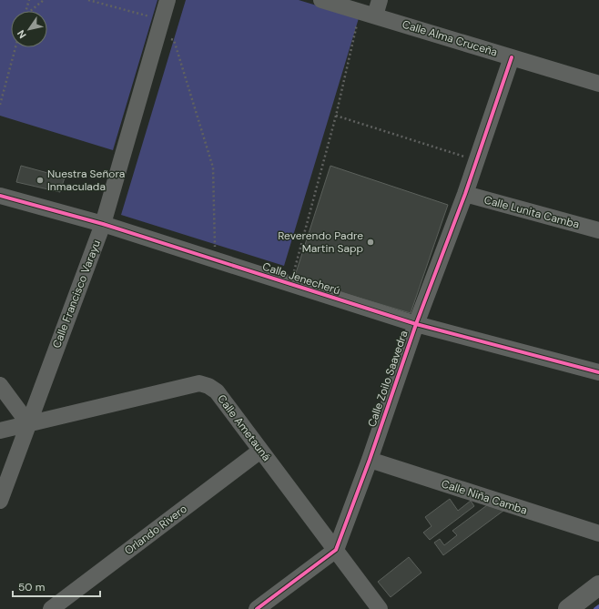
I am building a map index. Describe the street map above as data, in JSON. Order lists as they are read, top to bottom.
{
  "streets": {
    "street": [
      "Calle Alma Cruceña",
      "Calle Lunita Camba",
      "Calle Jenecherú",
      "Calle Francisco Varayu",
      "Calle Zoilo Saavedra",
      "Calle Ametauná",
      "Calle Niña Camba",
      "Orlando Rivero"
    ]
  },
  "crossings": [
    ["Calle Alma Cruceña", "Calle Zoilo Saavedra"],
    ["Calle Lunita Camba", "Calle Zoilo Saavedra"],
    ["Calle Jenecherú", "Calle Francisco Varayu"],
    ["Calle Jenecherú", "Calle Zoilo Saavedra"],
    ["Calle Francisco Varayu", "Calle Ametauná"],
    ["Calle Zoilo Saavedra", "Calle Ametauná"],
    ["Calle Zoilo Saavedra", "Calle Niña Camba"],
    ["Calle Ametauná", "Orlando Rivero"]
  ],
  "places": ["Nuestra Señora Inmaculada", "Reverendo Padre Martin Sapp"],
  "scale_bar": "50 m",
  "north": "bottom left"
}
